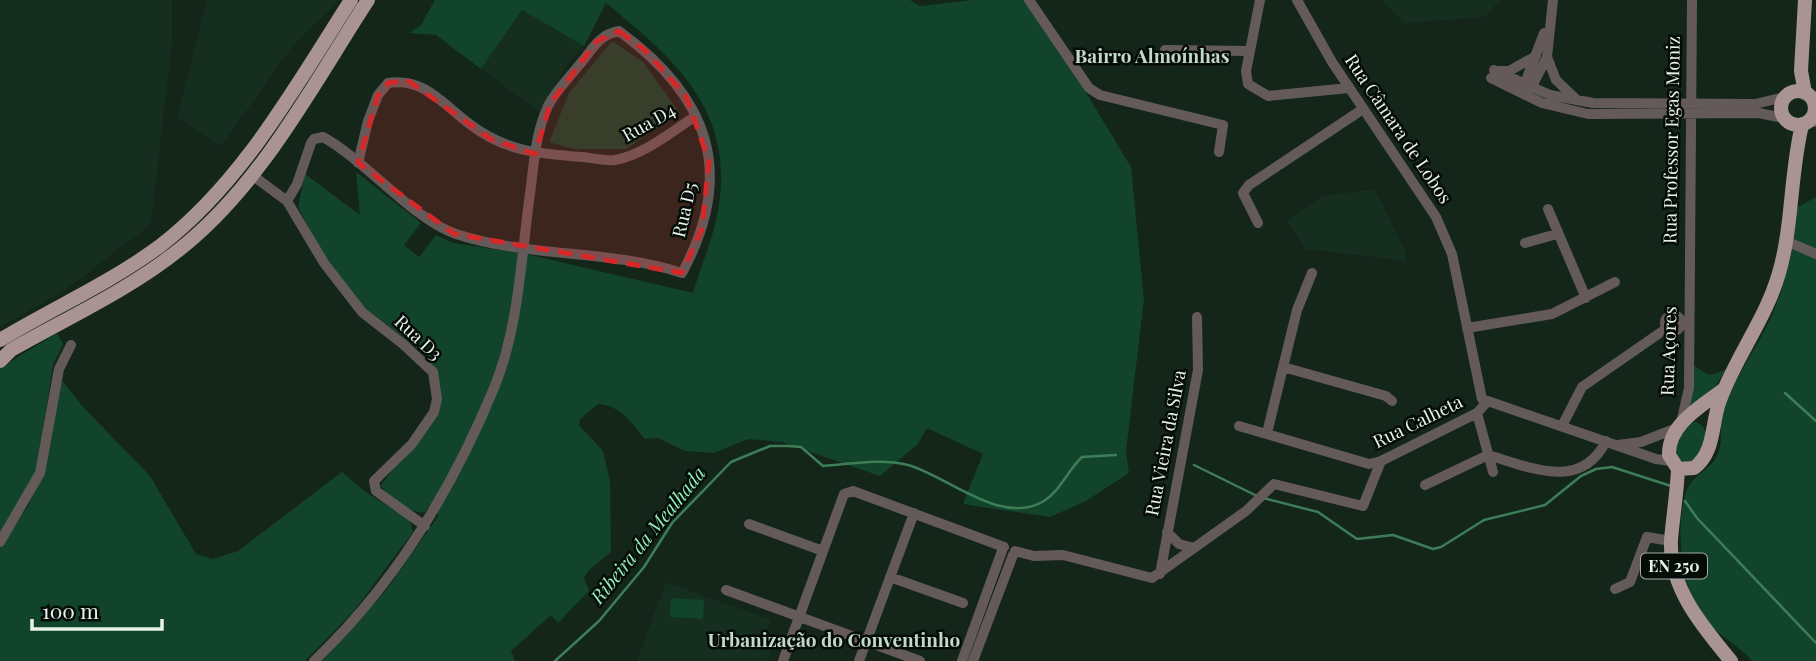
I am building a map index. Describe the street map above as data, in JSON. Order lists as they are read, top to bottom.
{
  "streets": {
    "main road": ["EN 250"],
    "street": [
      "Rua D4",
      "Rua Câmara de Lobos",
      "Rua Professor Egas Moniz",
      "Rua D5",
      "Rua D3",
      "Rua Açores",
      "Rua Calheta",
      "Rua Vieira da Silva"
    ]
  },
  "crossings": [
    ["Rua D4", "Rua D5"],
    ["Rua Câmara de Lobos", "Rua Calheta"],
    ["Rua Professor Egas Moniz", "Rua Açores"],
    ["Rua Açores", "EN 250"]
  ],
  "districts": ["Bairro Almoínhas", "Urbanização do Conventinho"],
  "water": ["Ribeira da Mealhada"],
  "scale_bar": "100 m"
}
